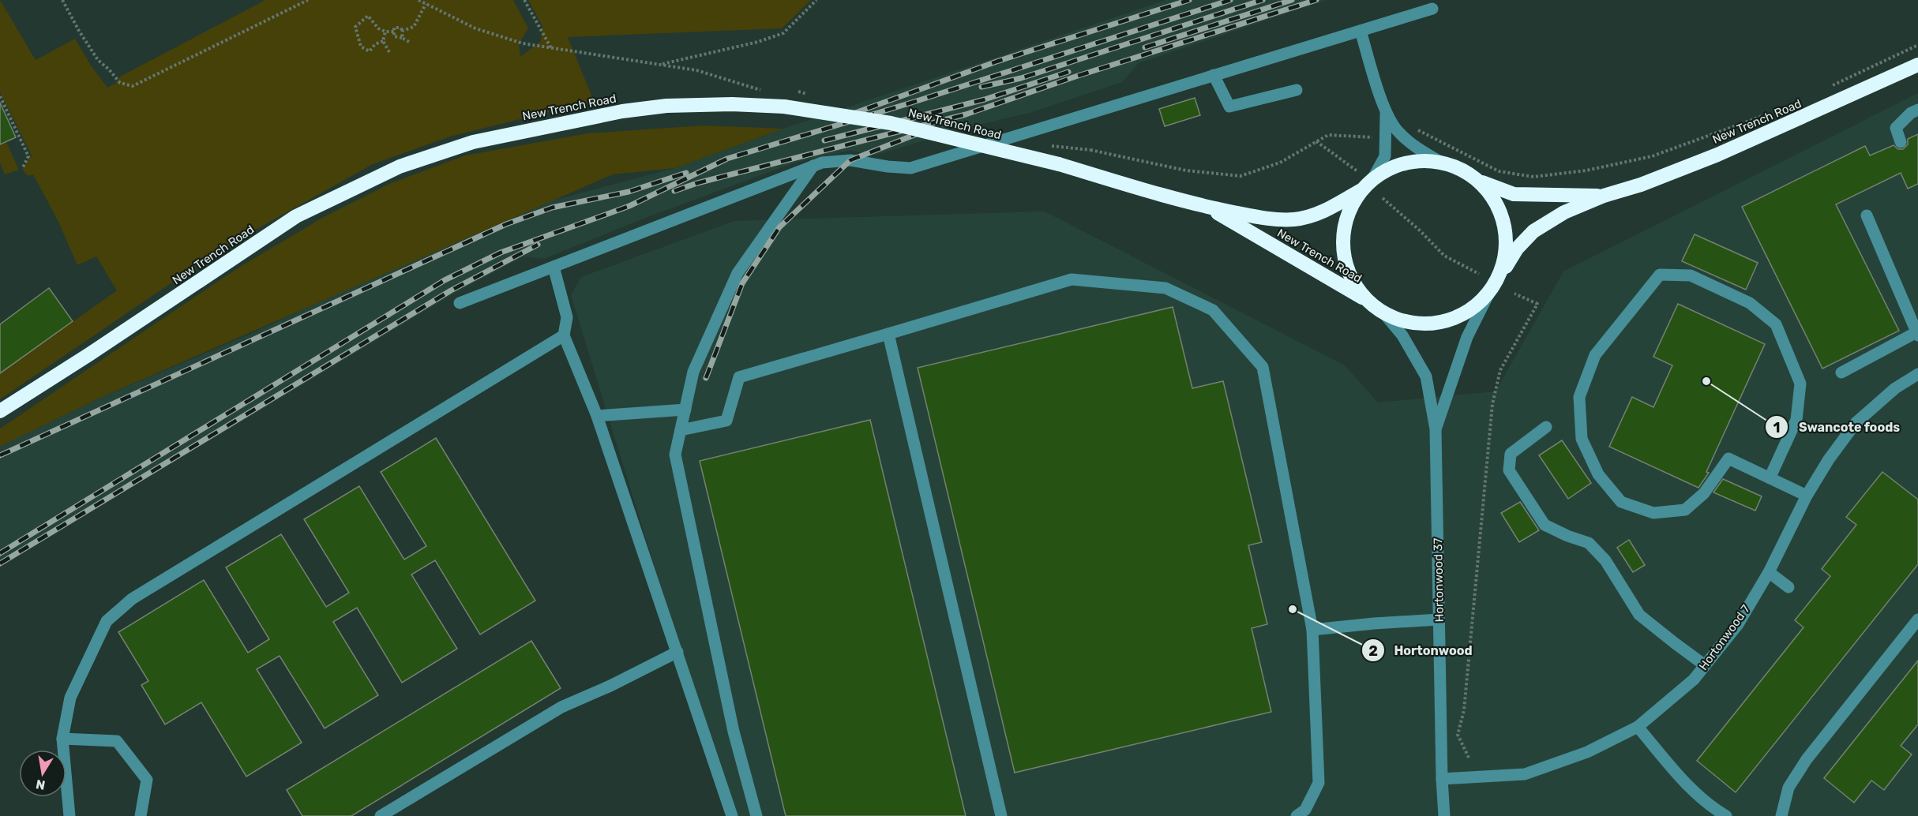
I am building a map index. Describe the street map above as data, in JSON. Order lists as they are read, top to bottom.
{
  "streets": {
    "highway": ["New Trench Road"],
    "street": ["Hortonwood 37", "Hortonwood 7"]
  },
  "crossings": [
    ["New Trench Road", "Hortonwood 37"],
    ["Hortonwood 37", "Hortonwood 7"]
  ],
  "places": ["Swancote foods", "Hortonwood"],
  "north": "bottom"
}
